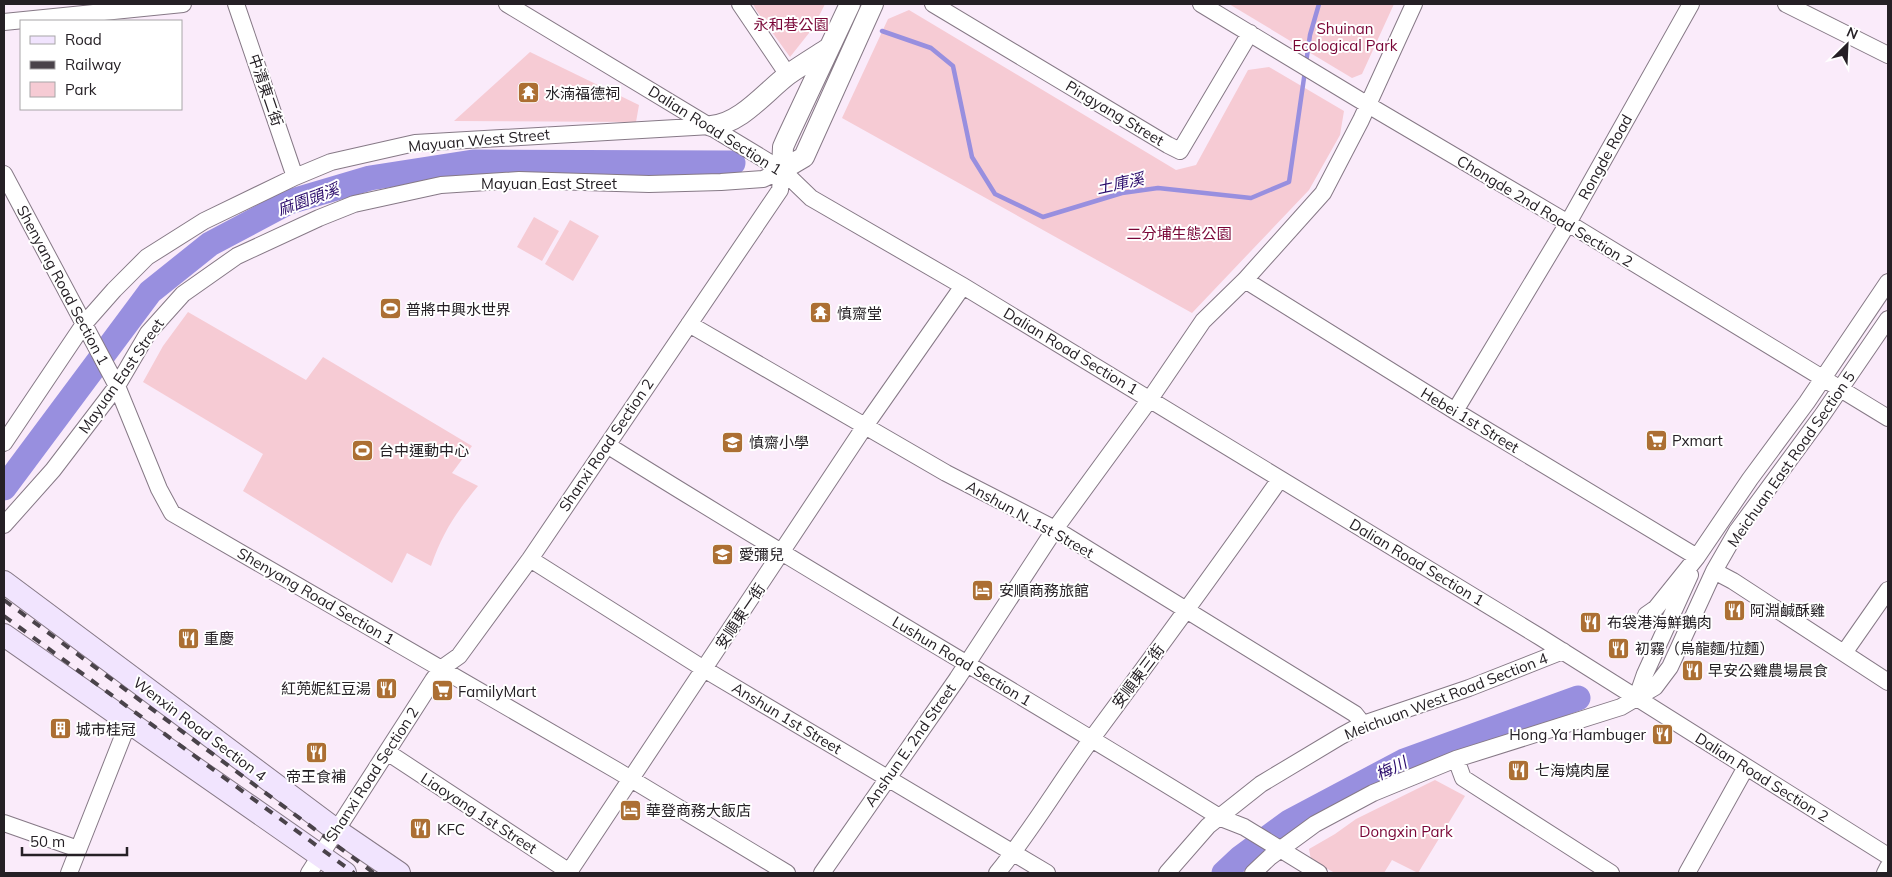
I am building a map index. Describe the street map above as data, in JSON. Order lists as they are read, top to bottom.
{
  "streets": {
    "main road": ["Wenxin Road Section 4"],
    "street": [
      "中清東二街",
      "Pingyang Street",
      "Dalian Road Section 1",
      "Mayuan West Street",
      "Rongde Road",
      "Mayuan East Street",
      "Chongde 2nd Road Section 2",
      "Shenyang Road Section 1",
      "Hebei 1st Street",
      "Shanxi Road Section 2",
      "Meichuan East Road Section 5",
      "Anshun N. 1st Street",
      "安順東一街",
      "Lushun Road Section 1",
      "安順東三街",
      "Meichuan West Road Section 4",
      "Anshun 1st Street",
      "Anshun E. 2nd Street",
      "Dalian Road Section 2",
      "Liaoyang 1st Street"
    ]
  },
  "crossings": [
    ["中清東二街", "Mayuan West Street"],
    ["Pingyang Street", "Chongde 2nd Road Section 2"],
    ["Dalian Road Section 1", "Mayuan West Street"],
    ["Dalian Road Section 1", "Mayuan East Street"],
    ["Dalian Road Section 1", "Shanxi Road Section 2"],
    ["Dalian Road Section 1", "Meichuan East Road Section 5"],
    ["Dalian Road Section 1", "安順東一街"],
    ["Dalian Road Section 1", "安順東三街"],
    ["Dalian Road Section 1", "Meichuan West Road Section 4"],
    ["Dalian Road Section 1", "Anshun E. 2nd Street"],
    ["Dalian Road Section 1", "Dalian Road Section 2"],
    ["Mayuan West Street", "Shenyang Road Section 1"],
    ["Rongde Road", "Chongde 2nd Road Section 2"],
    ["Rongde Road", "Hebei 1st Street"],
    ["Mayuan East Street", "Shenyang Road Section 1"],
    ["Mayuan East Street", "Shanxi Road Section 2"],
    ["Chongde 2nd Road Section 2", "Meichuan East Road Section 5"],
    ["Chongde 2nd Road Section 2", "Anshun E. 2nd Street"],
    ["Shenyang Road Section 1", "Shanxi Road Section 2"],
    ["Shenyang Road Section 1", "安順東一街"],
    ["Hebei 1st Street", "Meichuan East Road Section 5"],
    ["Hebei 1st Street", "Anshun E. 2nd Street"],
    ["Shanxi Road Section 2", "Anshun N. 1st Street"],
    ["Shanxi Road Section 2", "Lushun Road Section 1"],
    ["Shanxi Road Section 2", "Anshun 1st Street"],
    ["Shanxi Road Section 2", "Wenxin Road Section 4"],
    ["Shanxi Road Section 2", "Liaoyang 1st Street"],
    ["Meichuan East Road Section 5", "Dalian Road Section 2"],
    ["Anshun N. 1st Street", "安順東一街"],
    ["Anshun N. 1st Street", "安順東三街"],
    ["Anshun N. 1st Street", "Meichuan West Road Section 4"],
    ["Anshun N. 1st Street", "Anshun E. 2nd Street"],
    ["安順東一街", "Lushun Road Section 1"],
    ["安順東一街", "Anshun 1st Street"],
    ["安順東一街", "Liaoyang 1st Street"],
    ["Lushun Road Section 1", "安順東三街"],
    ["Lushun Road Section 1", "Meichuan West Road Section 4"],
    ["Lushun Road Section 1", "Anshun E. 2nd Street"],
    ["安順東三街", "Anshun 1st Street"],
    ["Anshun 1st Street", "Anshun E. 2nd Street"]
  ],
  "water": ["土庫溪", "麻園頭溪", "梅川"],
  "parks": [
    "永和巷公園",
    "Shuinan Ecological Park",
    "二分埔生態公園",
    "Dongxin Park"
  ],
  "places": {
    "temple": ["水湳福德祠", "慎齋堂"],
    "sports": ["普將中興水世界", "台中運動中心"],
    "supermarket": ["Pxmart", "FamilyMart"],
    "school or university": ["慎齋小學", "愛彌兒"],
    "hotel": ["安順商務旅館", "華登商務大飯店"],
    "restaurant": [
      "阿淵鹹酥雞",
      "布袋港海鮮鵝肉",
      "重慶",
      "初霧（烏龍麵/拉麵）",
      "早安公雞農場晨食",
      "紅蔸妮紅豆湯",
      "Hong Ya Hambuger",
      "帝王食補",
      "七海燒肉屋",
      "KFC"
    ],
    "building": ["城市桂冠"]
  },
  "legend": ["Road", "Railway", "Park"],
  "scale_bar": "50 m",
  "north": "top right"
}
